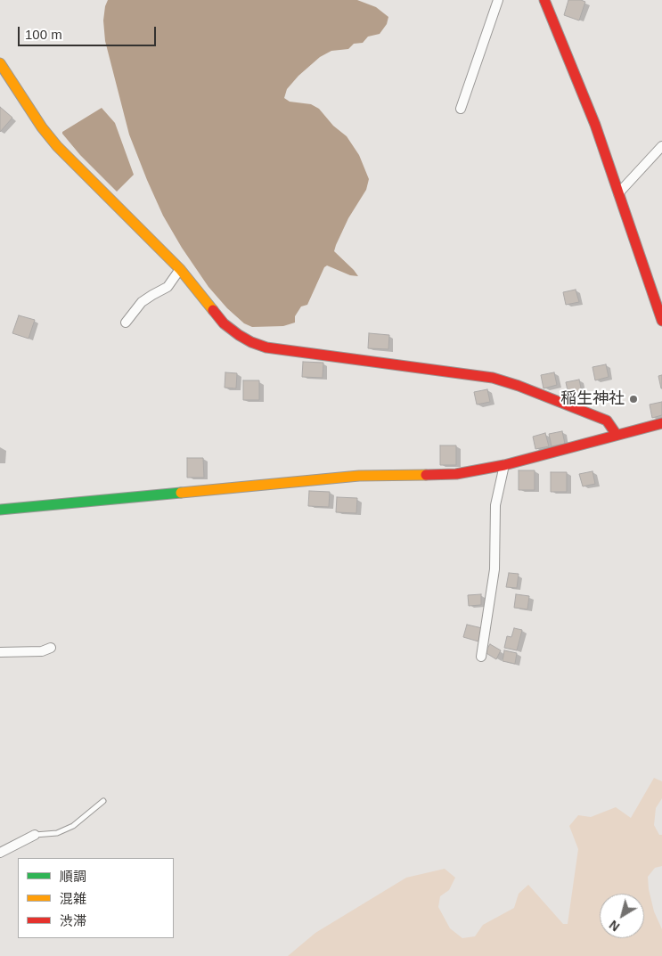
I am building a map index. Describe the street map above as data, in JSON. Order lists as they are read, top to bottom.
{
  "places": ["稲生神社"],
  "legend": ["順調", "混雑", "渋滞"],
  "scale_bar": "100 m",
  "north": "bottom left"
}
